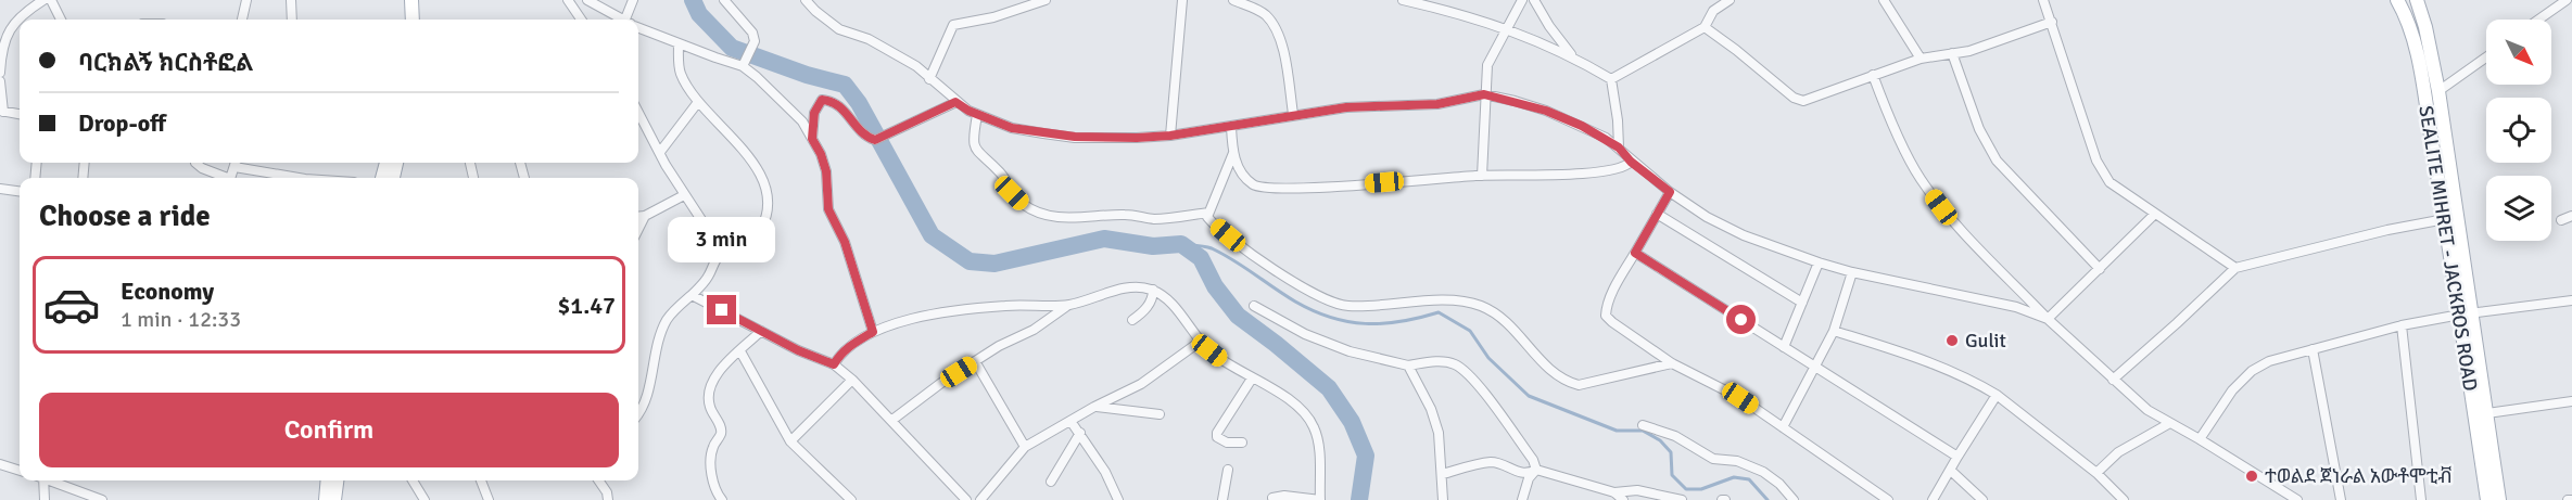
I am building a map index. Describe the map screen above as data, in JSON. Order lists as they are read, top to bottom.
{
  "streets": {
    "main road": ["SEALITE MIHRET - JACKROS ROAD"]
  },
  "places": ["Gulit", "ተወልደ ጀነራል አውቶሞቲቭ"],
  "north": "bottom right",
  "page": {
    "banner": ["ባርክልኝ ክርስቶፎል", "Drop-off"],
    "heading": "Choose a ride",
    "bubble": "3 min",
    "list": [
      {
        "name": "Economy",
        "note": "1 min · 12:33",
        "value": "$1.47"
      }
    ],
    "buttons": "Confirm"
  }
}
